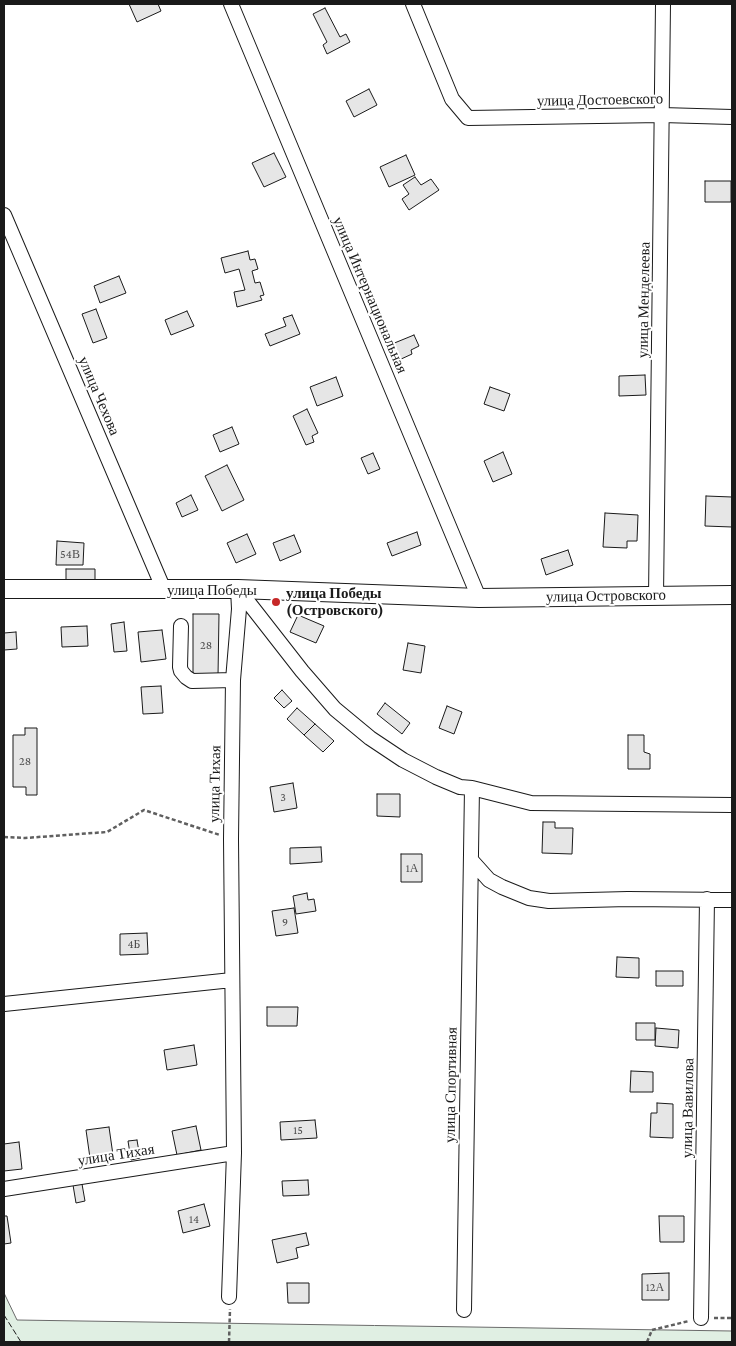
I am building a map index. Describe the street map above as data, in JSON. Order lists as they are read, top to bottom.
{
  "streets": {
    "main road": ["улица Победы", "улица Островского"],
    "street": [
      "улица Достоевского",
      "улица Интернациональная",
      "улица Менделеева",
      "улица Чехова",
      "улица Тихая",
      "улица Спортивная",
      "улица Вавилова"
    ]
  },
  "crossings": [
    ["улица Достоевского", "улица Менделеева"],
    ["улица Интернациональная", "улица Победы"],
    ["улица Интернациональная", "улица Островского"],
    ["улица Менделеева", "улица Островского"],
    ["улица Чехова", "улица Победы"],
    ["улица Победы", "улица Островского"],
    ["улица Победы", "улица Тихая"]
  ],
  "places": ["улица Победы (Островского)"],
  "house_numbers": [
    "54В",
    "28",
    "28",
    "3",
    "1А",
    "9",
    "4Б",
    "15",
    "14",
    "12А"
  ]
}
